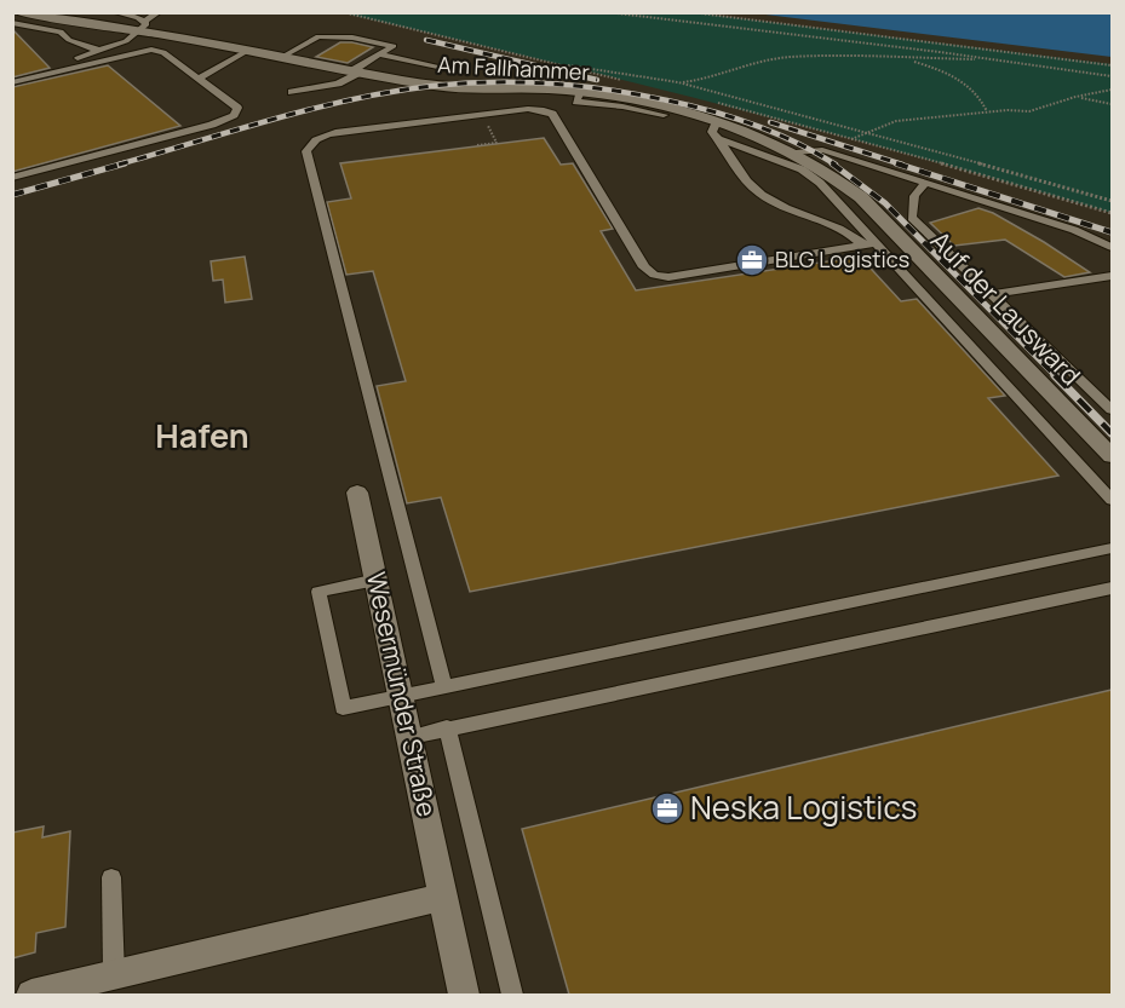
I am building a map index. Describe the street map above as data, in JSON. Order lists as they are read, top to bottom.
{
  "streets": {
    "street": ["Am Fallhammer", "Auf der Lausward", "Wesermünder Straße"]
  },
  "crossings": [
    ["Am Fallhammer", "Auf der Lausward"]
  ],
  "districts": ["Hafen"],
  "places": {
    "office": ["BLG Logistics", "Neska Logistics"]
  }
}
